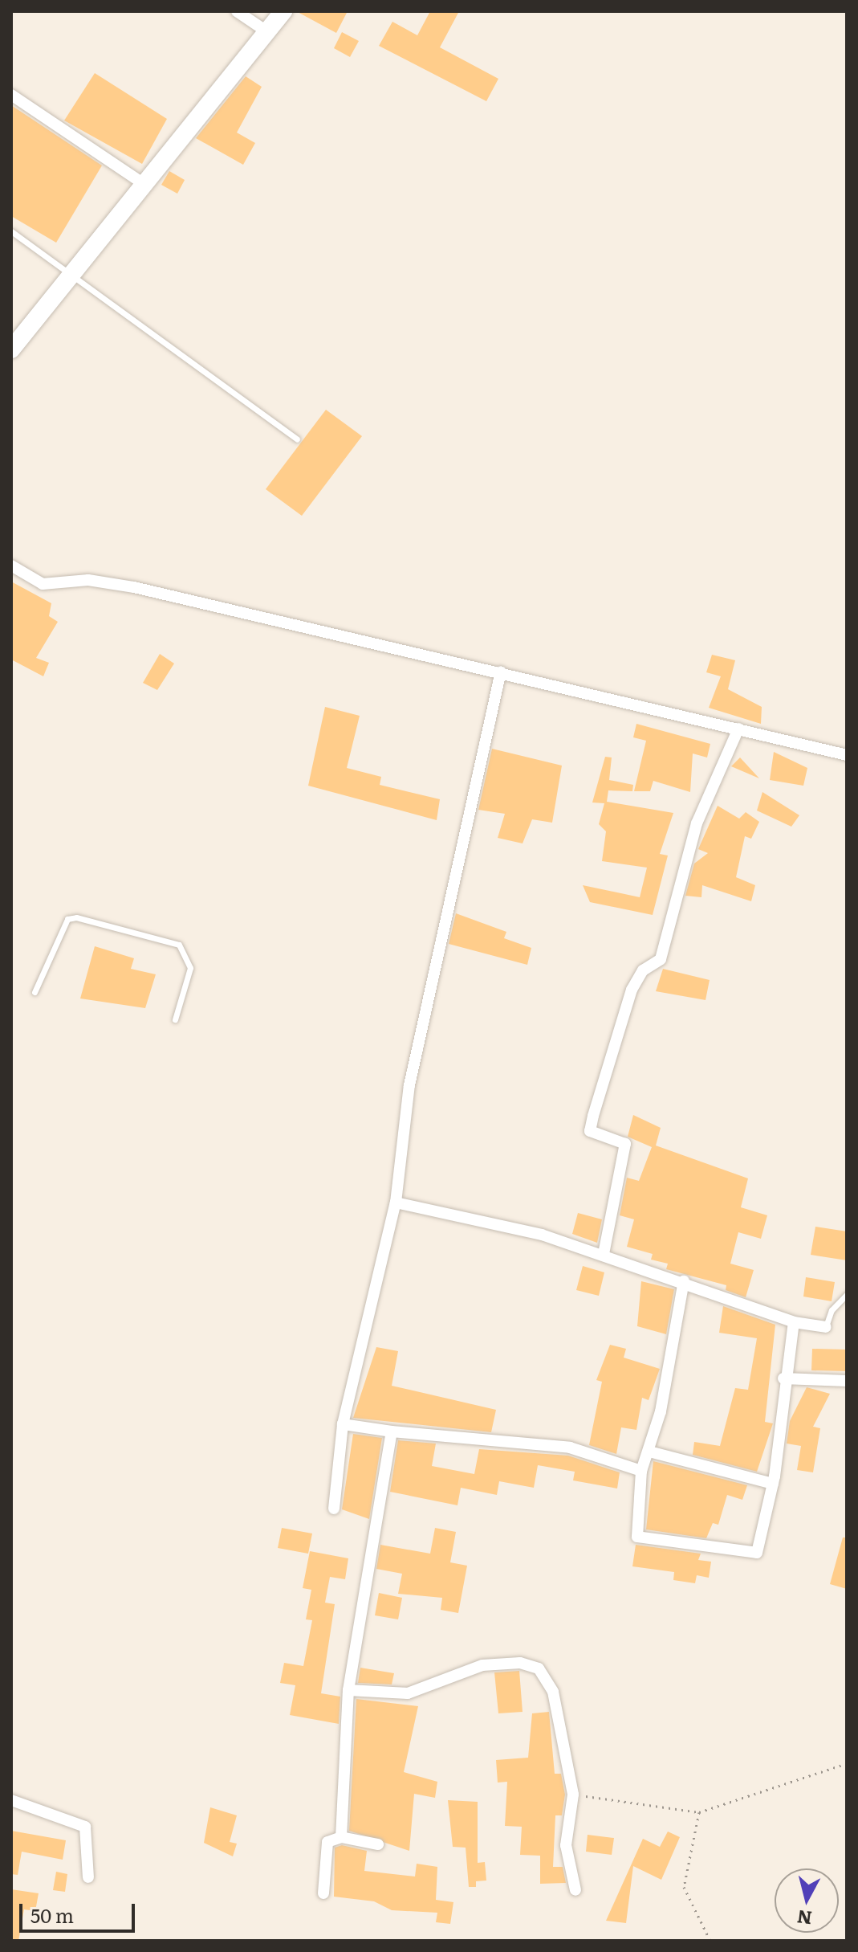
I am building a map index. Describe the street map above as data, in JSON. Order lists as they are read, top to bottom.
{
  "scale_bar": "50 m",
  "north": "bottom"
}
